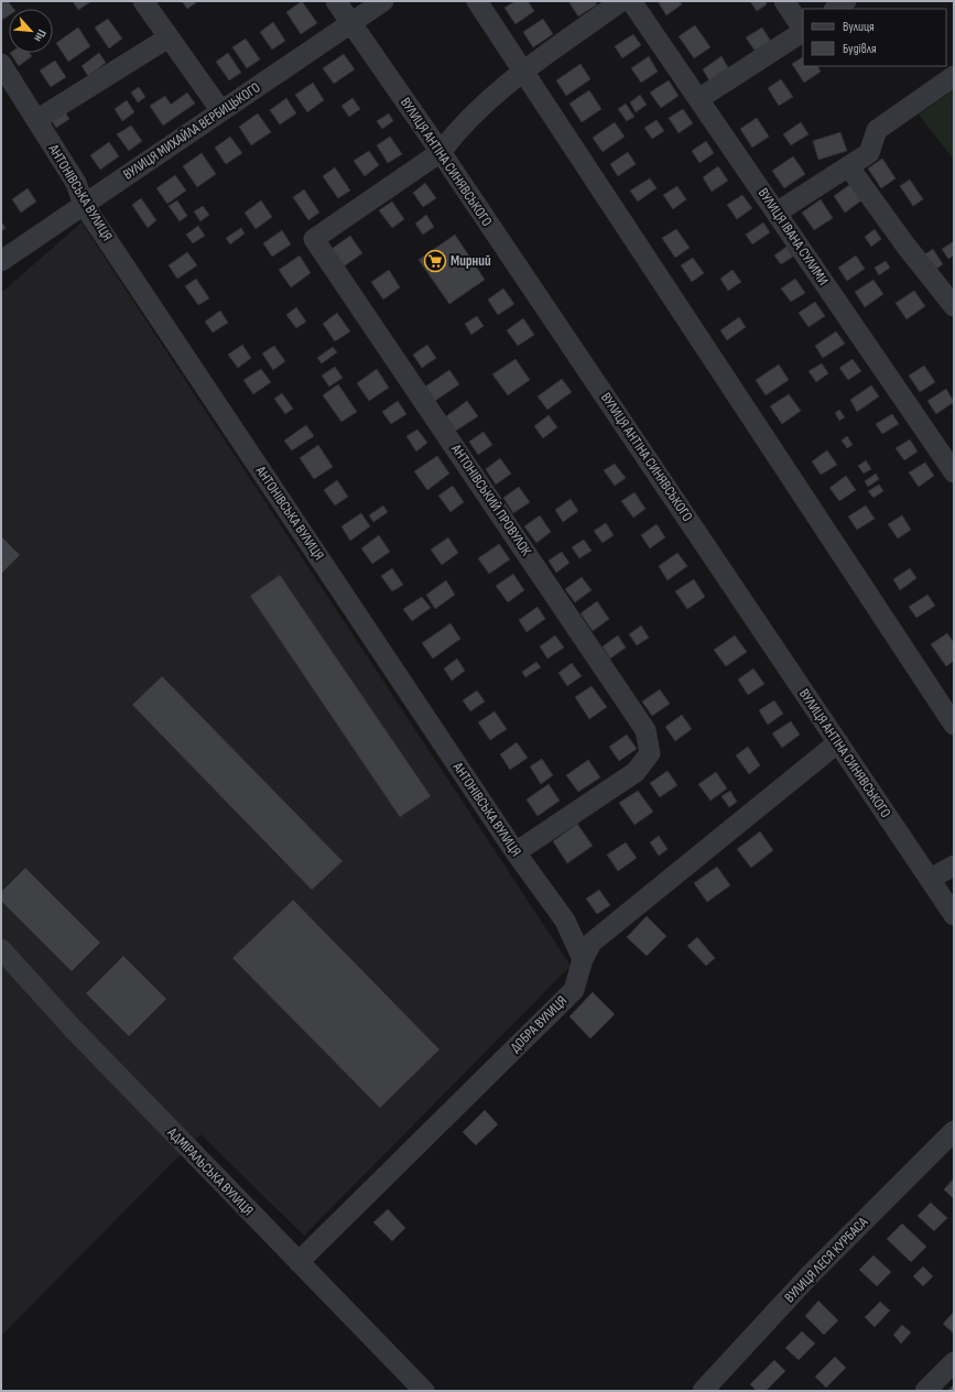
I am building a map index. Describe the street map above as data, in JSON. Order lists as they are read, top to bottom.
{
  "streets": {
    "street": [
      "ВУЛИЦЯ МИХАЙЛА ВЕРБИЦЬКОГО",
      "ВУЛИЦЯ АНТІНА СИНЯВСЬКОГО",
      "АНТОНІВСЬКА ВУЛИЦЯ",
      "ВУЛИЦЯ ІВАНА СУЛИМИ",
      "АНТОНІВСЬКИЙ ПРОВУЛОК",
      "ДОБРА ВУЛИЦЯ",
      "АДМІРАЛЬСЬКА ВУЛИЦЯ",
      "ВУЛИЦЯ ЛЕСЯ КУРБАСА"
    ]
  },
  "crossings": [
    ["ВУЛИЦЯ МИХАЙЛА ВЕРБИЦЬКОГО", "ВУЛИЦЯ АНТІНА СИНЯВСЬКОГО"],
    ["ВУЛИЦЯ МИХАЙЛА ВЕРБИЦЬКОГО", "АНТОНІВСЬКА ВУЛИЦЯ"],
    ["ВУЛИЦЯ АНТІНА СИНЯВСЬКОГО", "АНТОНІВСЬКИЙ ПРОВУЛОК"],
    ["ВУЛИЦЯ АНТІНА СИНЯВСЬКОГО", "ДОБРА ВУЛИЦЯ"],
    ["АНТОНІВСЬКА ВУЛИЦЯ", "АНТОНІВСЬКИЙ ПРОВУЛОК"],
    ["АНТОНІВСЬКА ВУЛИЦЯ", "ДОБРА ВУЛИЦЯ"],
    ["ДОБРА ВУЛИЦЯ", "АДМІРАЛЬСЬКА ВУЛИЦЯ"]
  ],
  "places": {
    "supermarket": ["Мирний"]
  },
  "legend": ["Вулиця", "Будівля"],
  "north": "bottom right"
}
